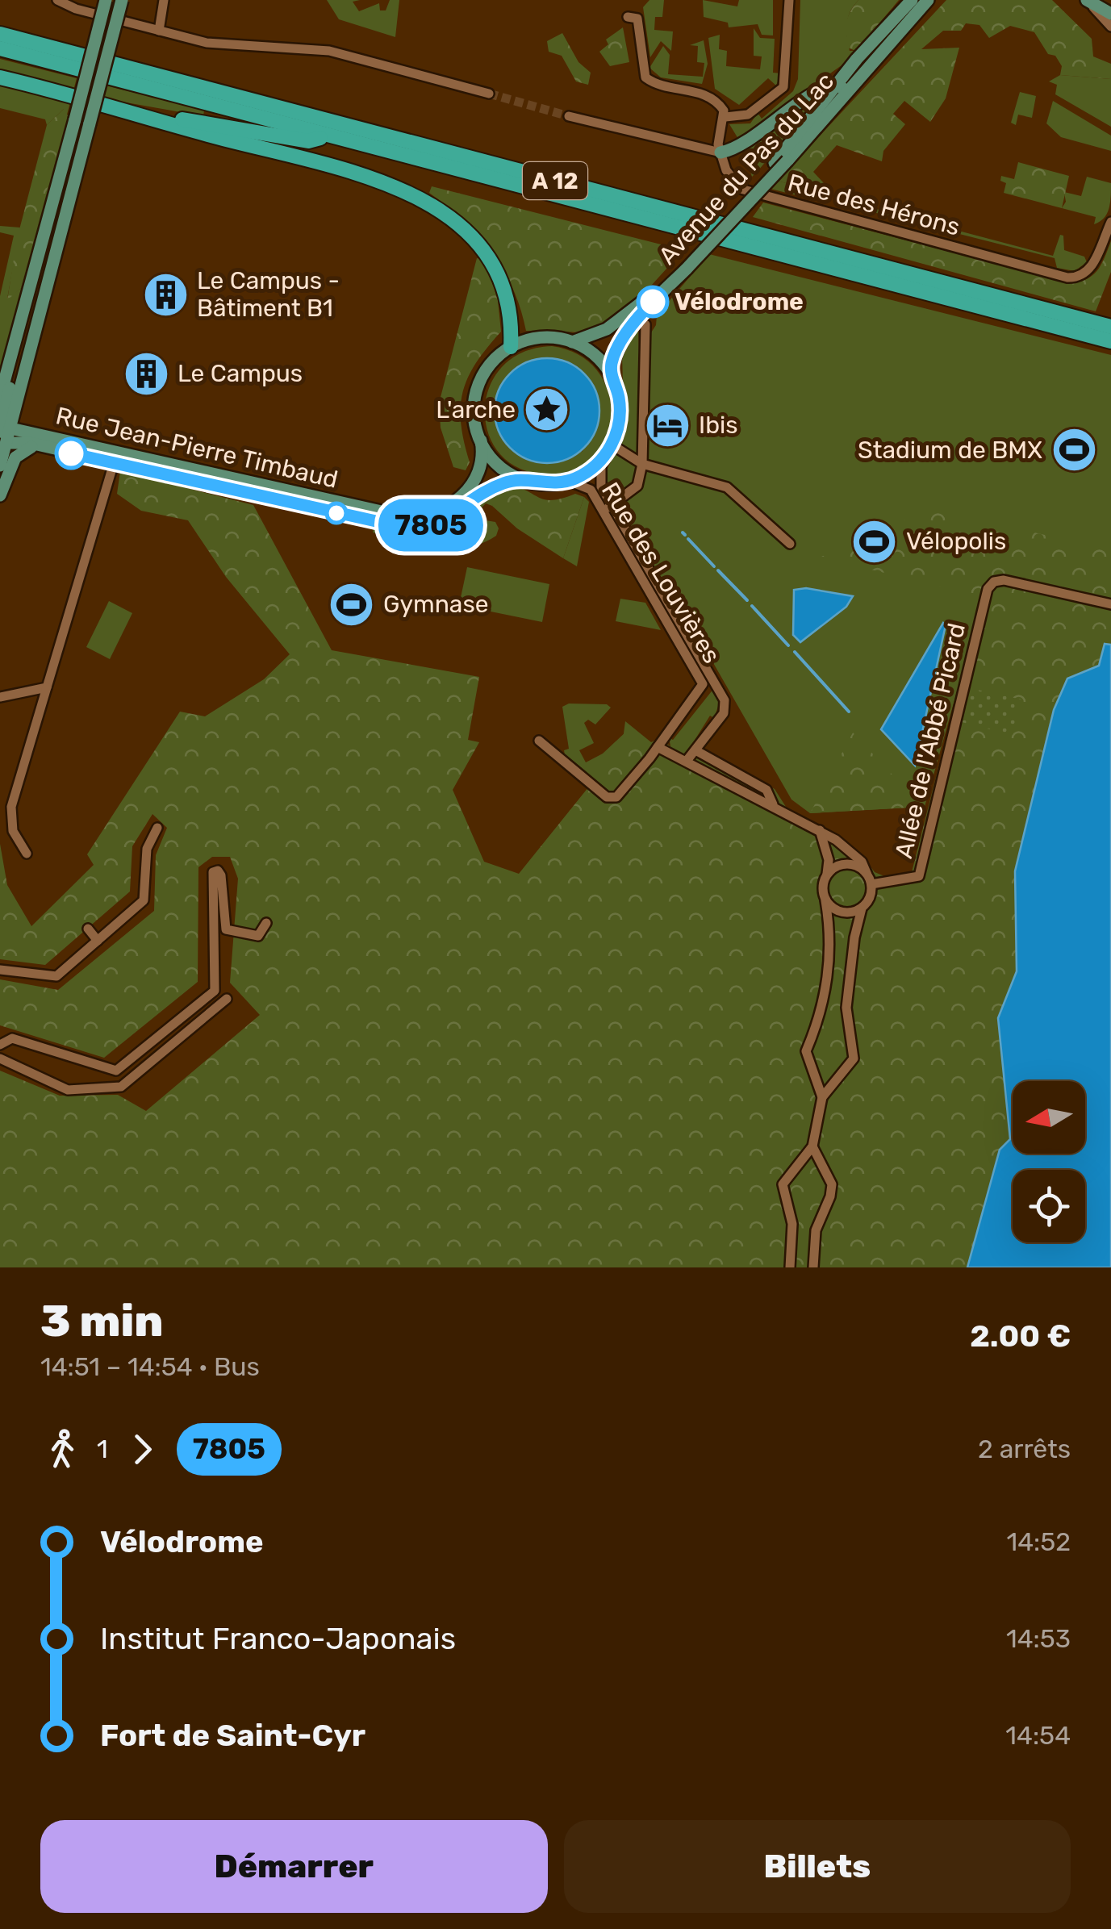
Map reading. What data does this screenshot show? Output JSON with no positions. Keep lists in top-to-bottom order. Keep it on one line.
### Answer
{"streets":{"highway":["A 12"],"main road":["Avenue du Pas du Lac","Rue Jean-Pierre Timbaud"],"street":["Rue des Hérons","Rue des Louvières","Allée de l'Abbé Picard"]},"crossings":[["Avenue du Pas du Lac","Rue Jean-Pierre Timbaud"],["Avenue du Pas du Lac","Rue des Louvières"],["Rue Jean-Pierre Timbaud","Rue des Louvières"]],"places":{"building":["Le Campus - Bâtiment B1","Le Campus"],"other":["Vélodrome"],"place":["L'arche"],"hotel":["Ibis"],"sports":["Stadium de BMX","Vélopolis","Gymnase"]},"lines":["bus line 7805"],"north":"left","page":{"on_map":"7805","heading":["3 min","14:51 – 14:54 · Bus","2.00 €"],"legs":["1","7805","2 arrêts"],"list":[{"name":"Vélodrome","value":"14:52"},{"name":"Institut Franco-Japonais","value":"14:53"},{"name":"Fort de Saint-Cyr","value":"14:54"}],"buttons":["Démarrer","Billets"]}}
